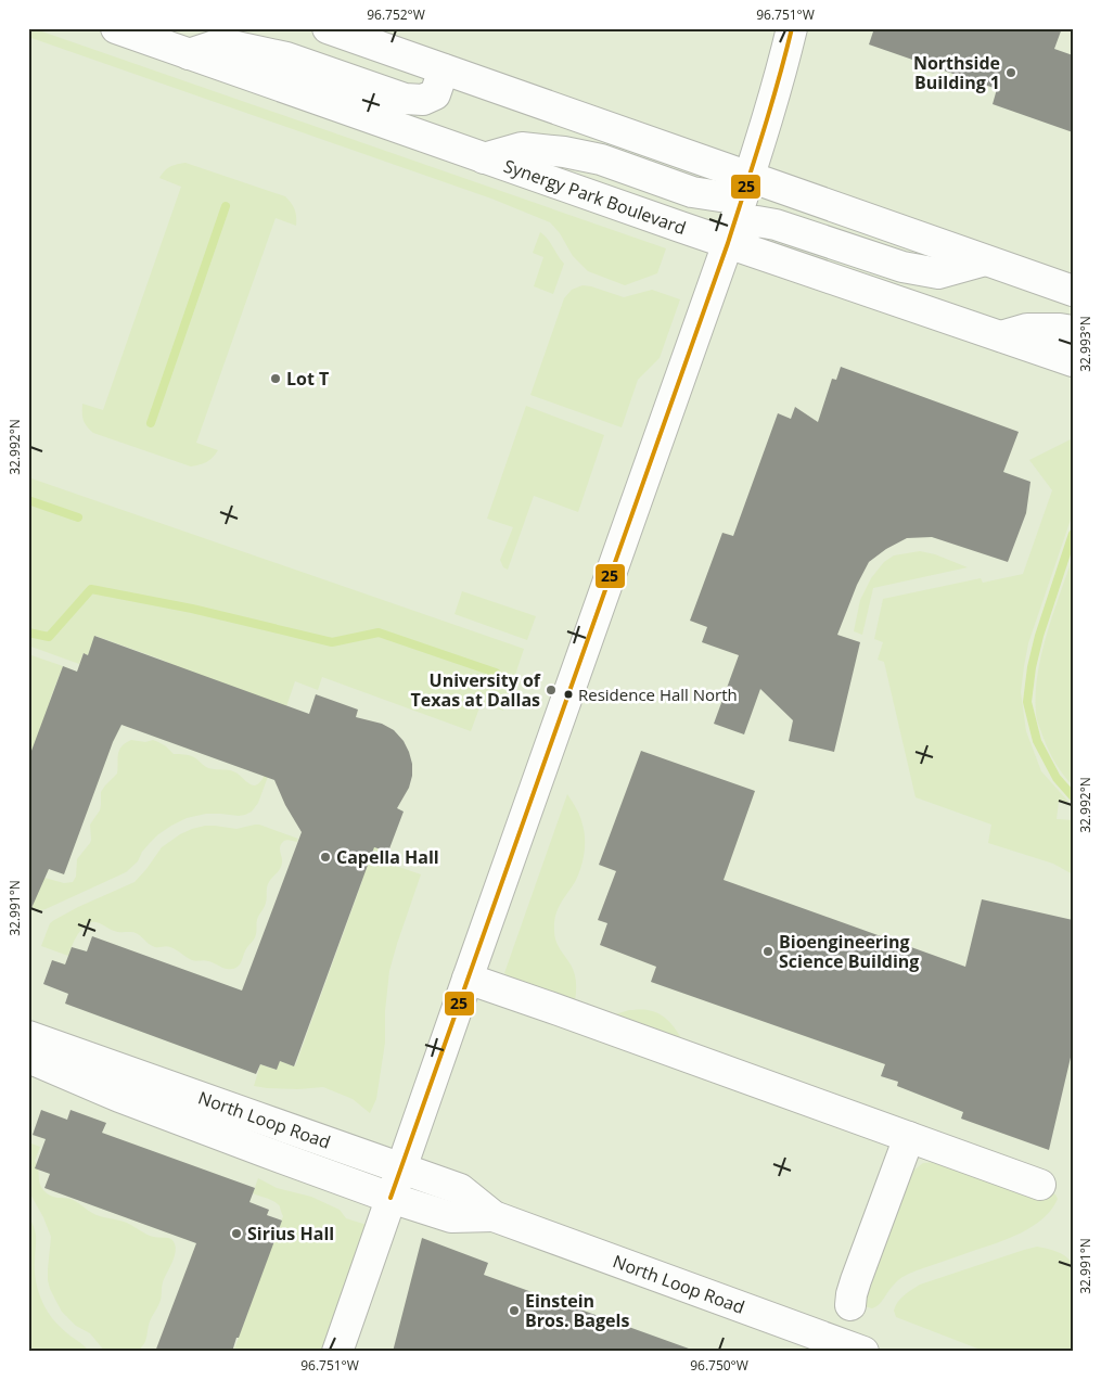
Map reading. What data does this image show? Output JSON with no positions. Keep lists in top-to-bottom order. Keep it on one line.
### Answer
{"streets":{"street":["Synergy Park Boulevard","North Loop Road"]},"places":["Northside Building 1","Lot T","University of Texas at Dallas","Residence Hall North","Capella Hall","Bioengineering Science Building","Sirius Hall","Einstein Bros. Bagels"],"lines":["transit line 25"],"coordinates":["96.752°W","96.751°W","32.993°N","32.992°N","32.991°N","96.750°W"]}
